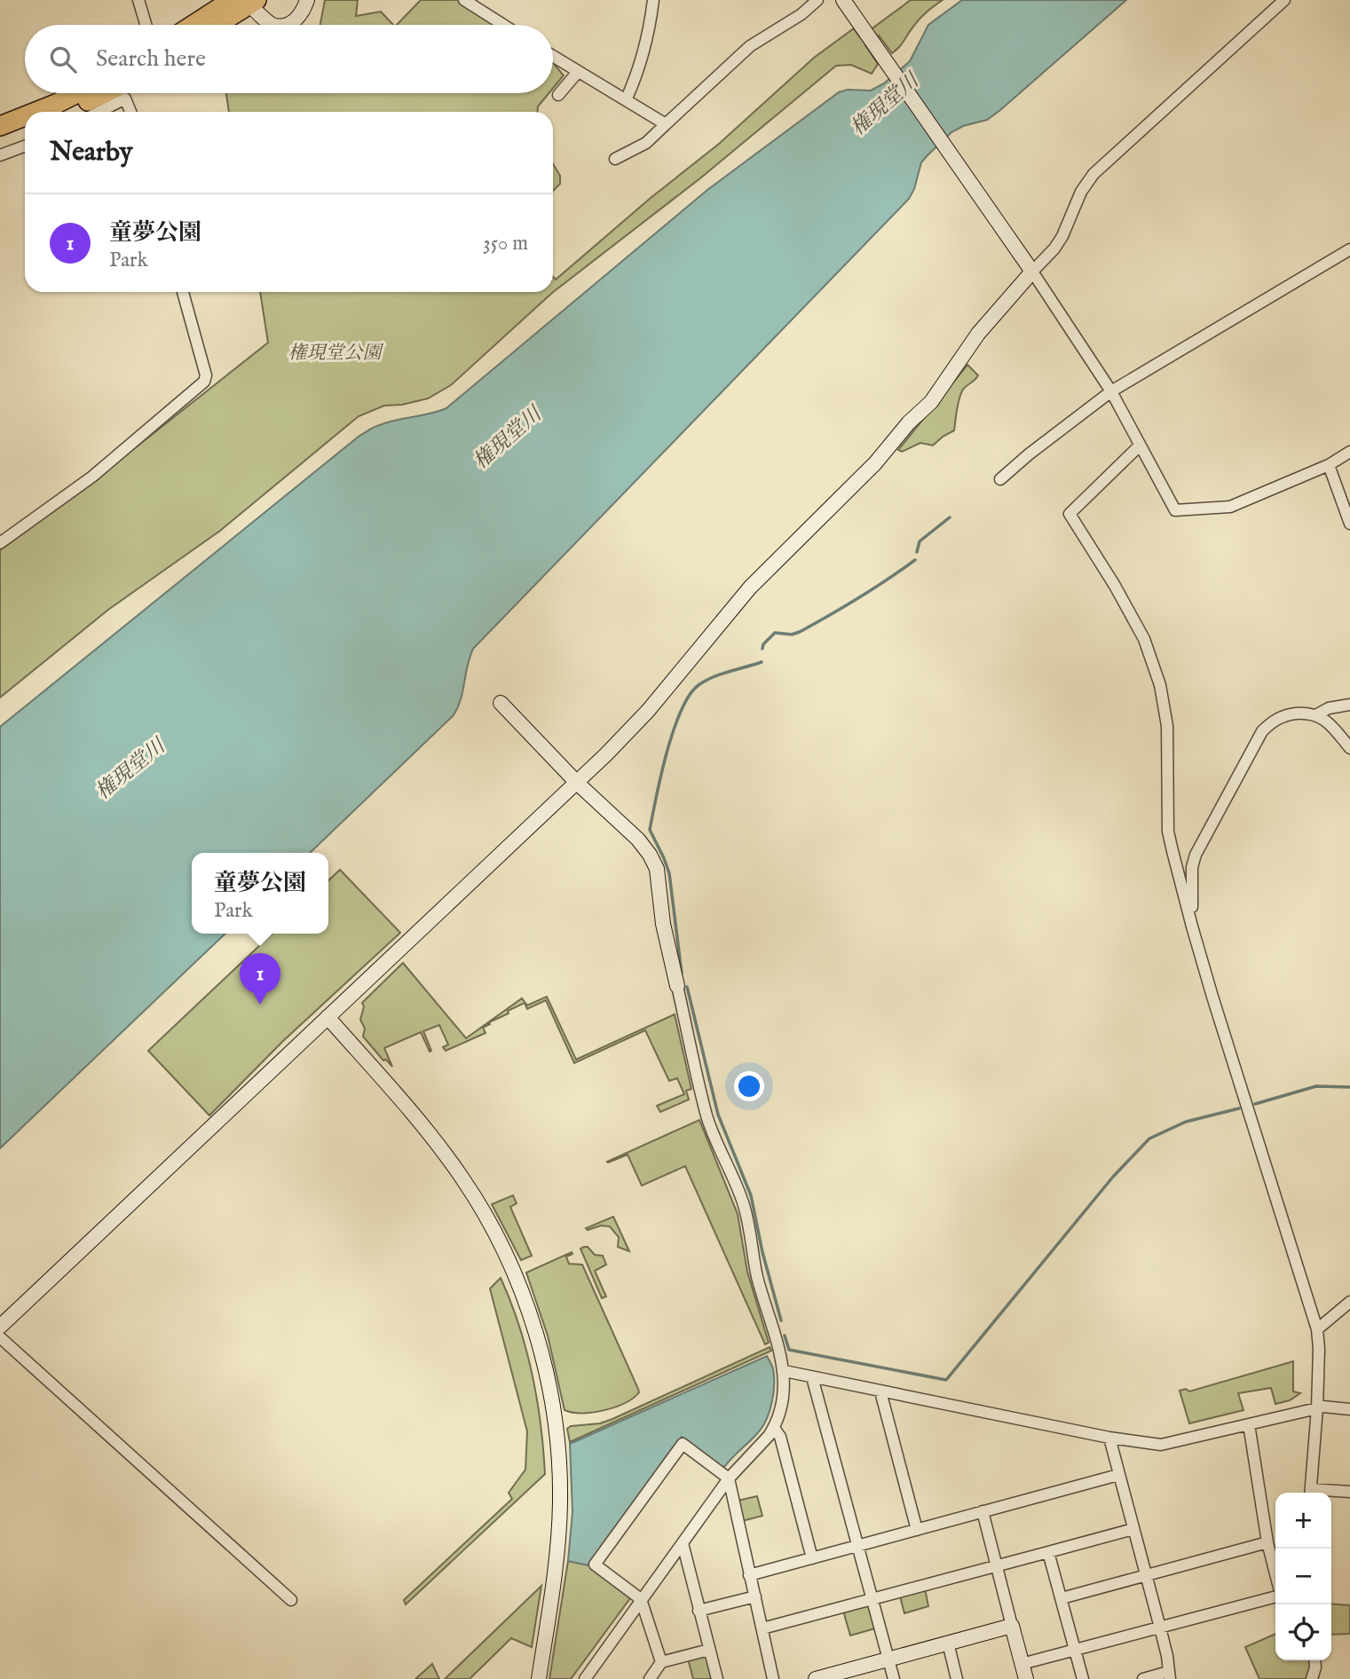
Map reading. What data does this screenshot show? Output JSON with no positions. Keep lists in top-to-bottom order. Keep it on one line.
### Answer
{"water":["権現堂川"],"parks":["権現堂公園"],"page":{"search":"Search here","heading":"Nearby","list":[{"mark":"1","name":"童夢公園","note":"Park","value":"350 m"}],"popup":["童夢公園","Park"],"pins":"1","map_buttons":["+","−"]}}
